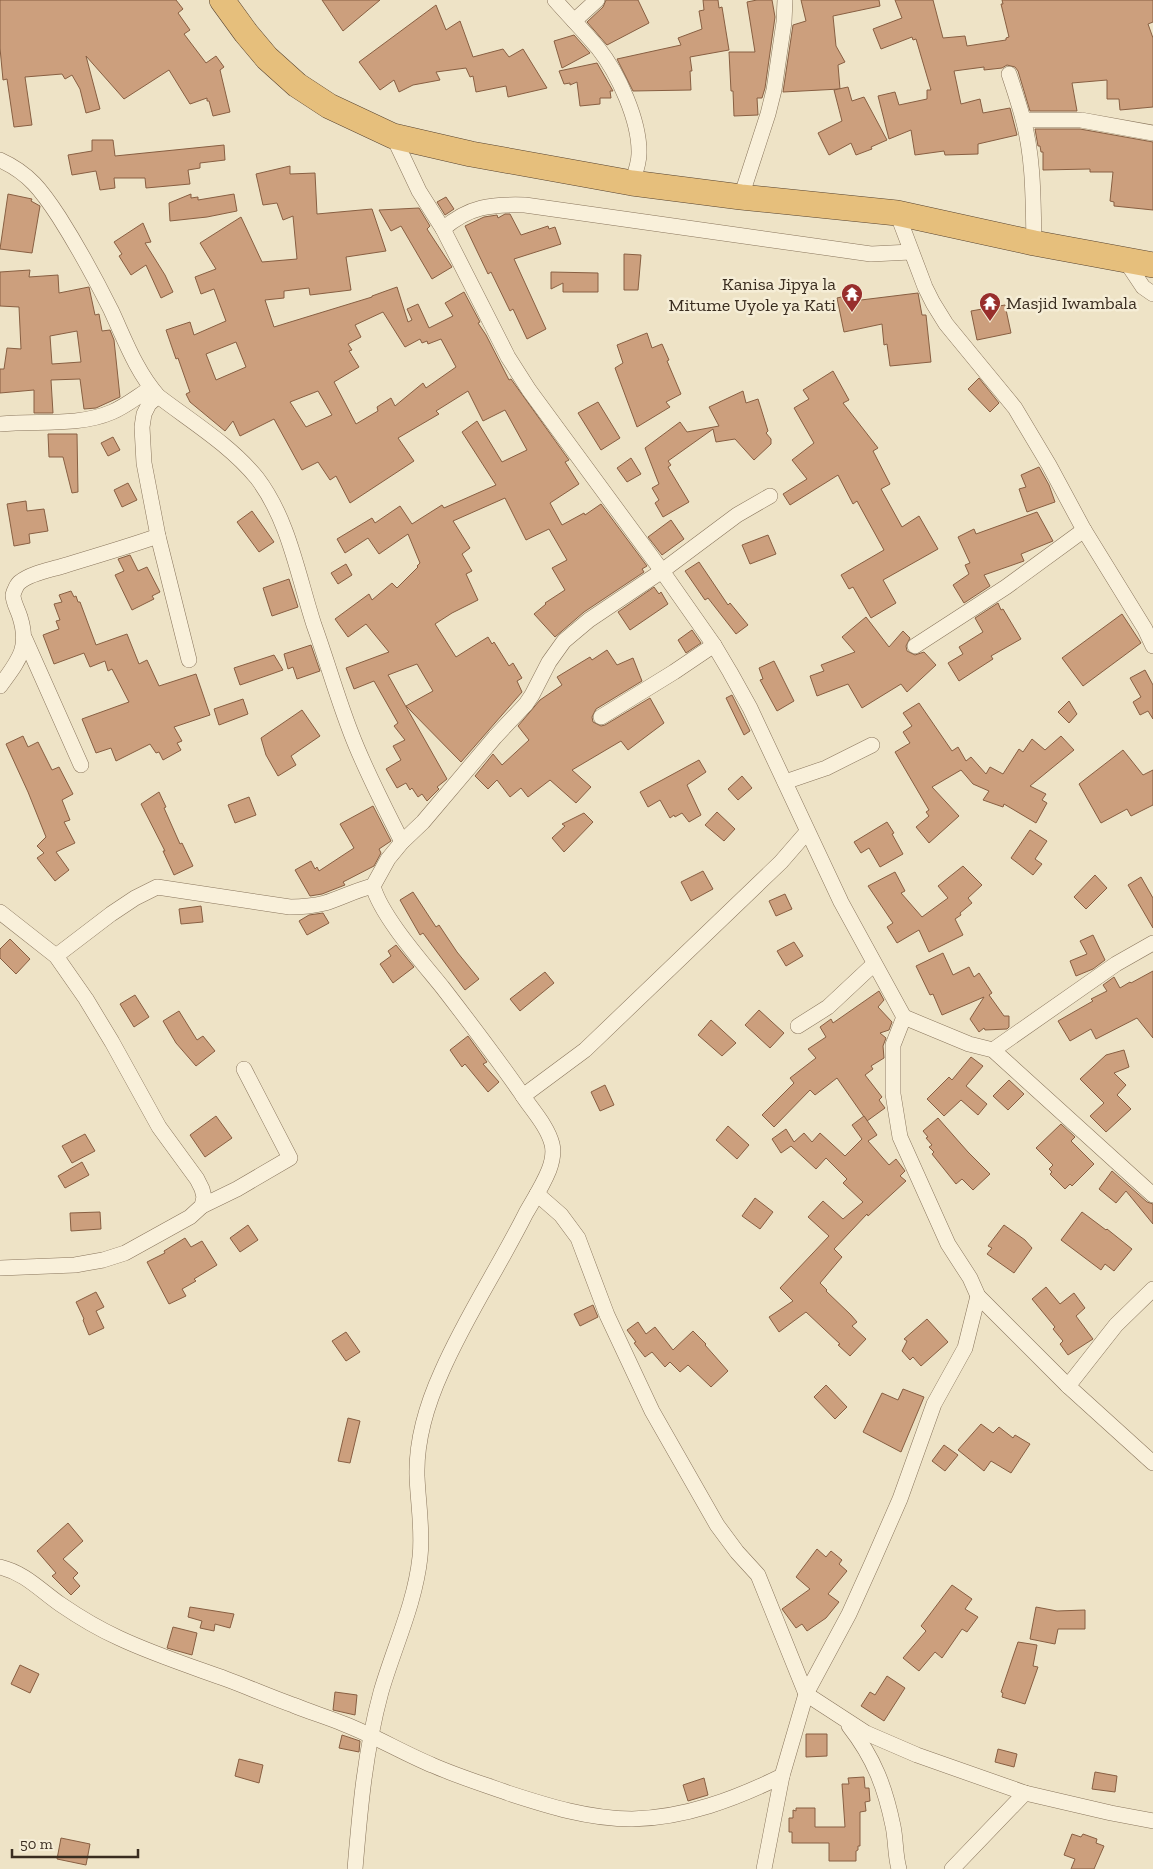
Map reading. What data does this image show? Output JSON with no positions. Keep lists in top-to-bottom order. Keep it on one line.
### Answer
{"places":{"temple":["Kanisa Jipya la Mitume Uyole ya Kati","Masjid Iwambala"]},"scale_bar":"50 m"}
